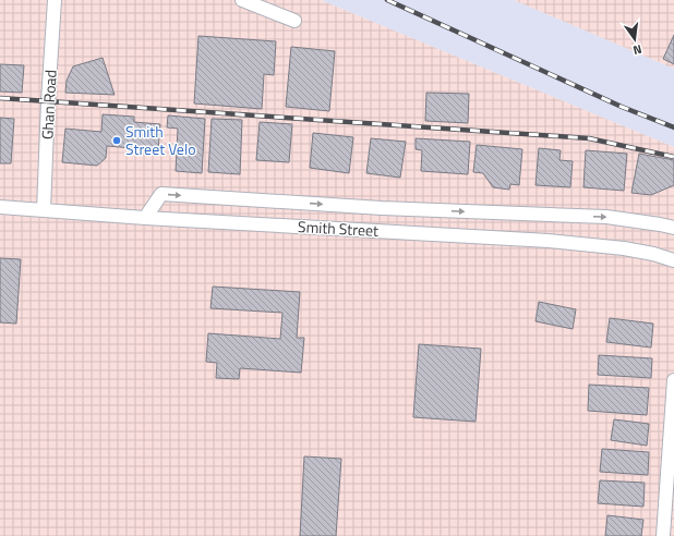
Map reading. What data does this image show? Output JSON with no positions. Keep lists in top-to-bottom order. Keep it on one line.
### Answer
{"streets":{"street":["Ghan Road","Smith Street"]},"crossings":[["Ghan Road","Smith Street"]],"places":["Smith Street Velo"],"north":"bottom"}
